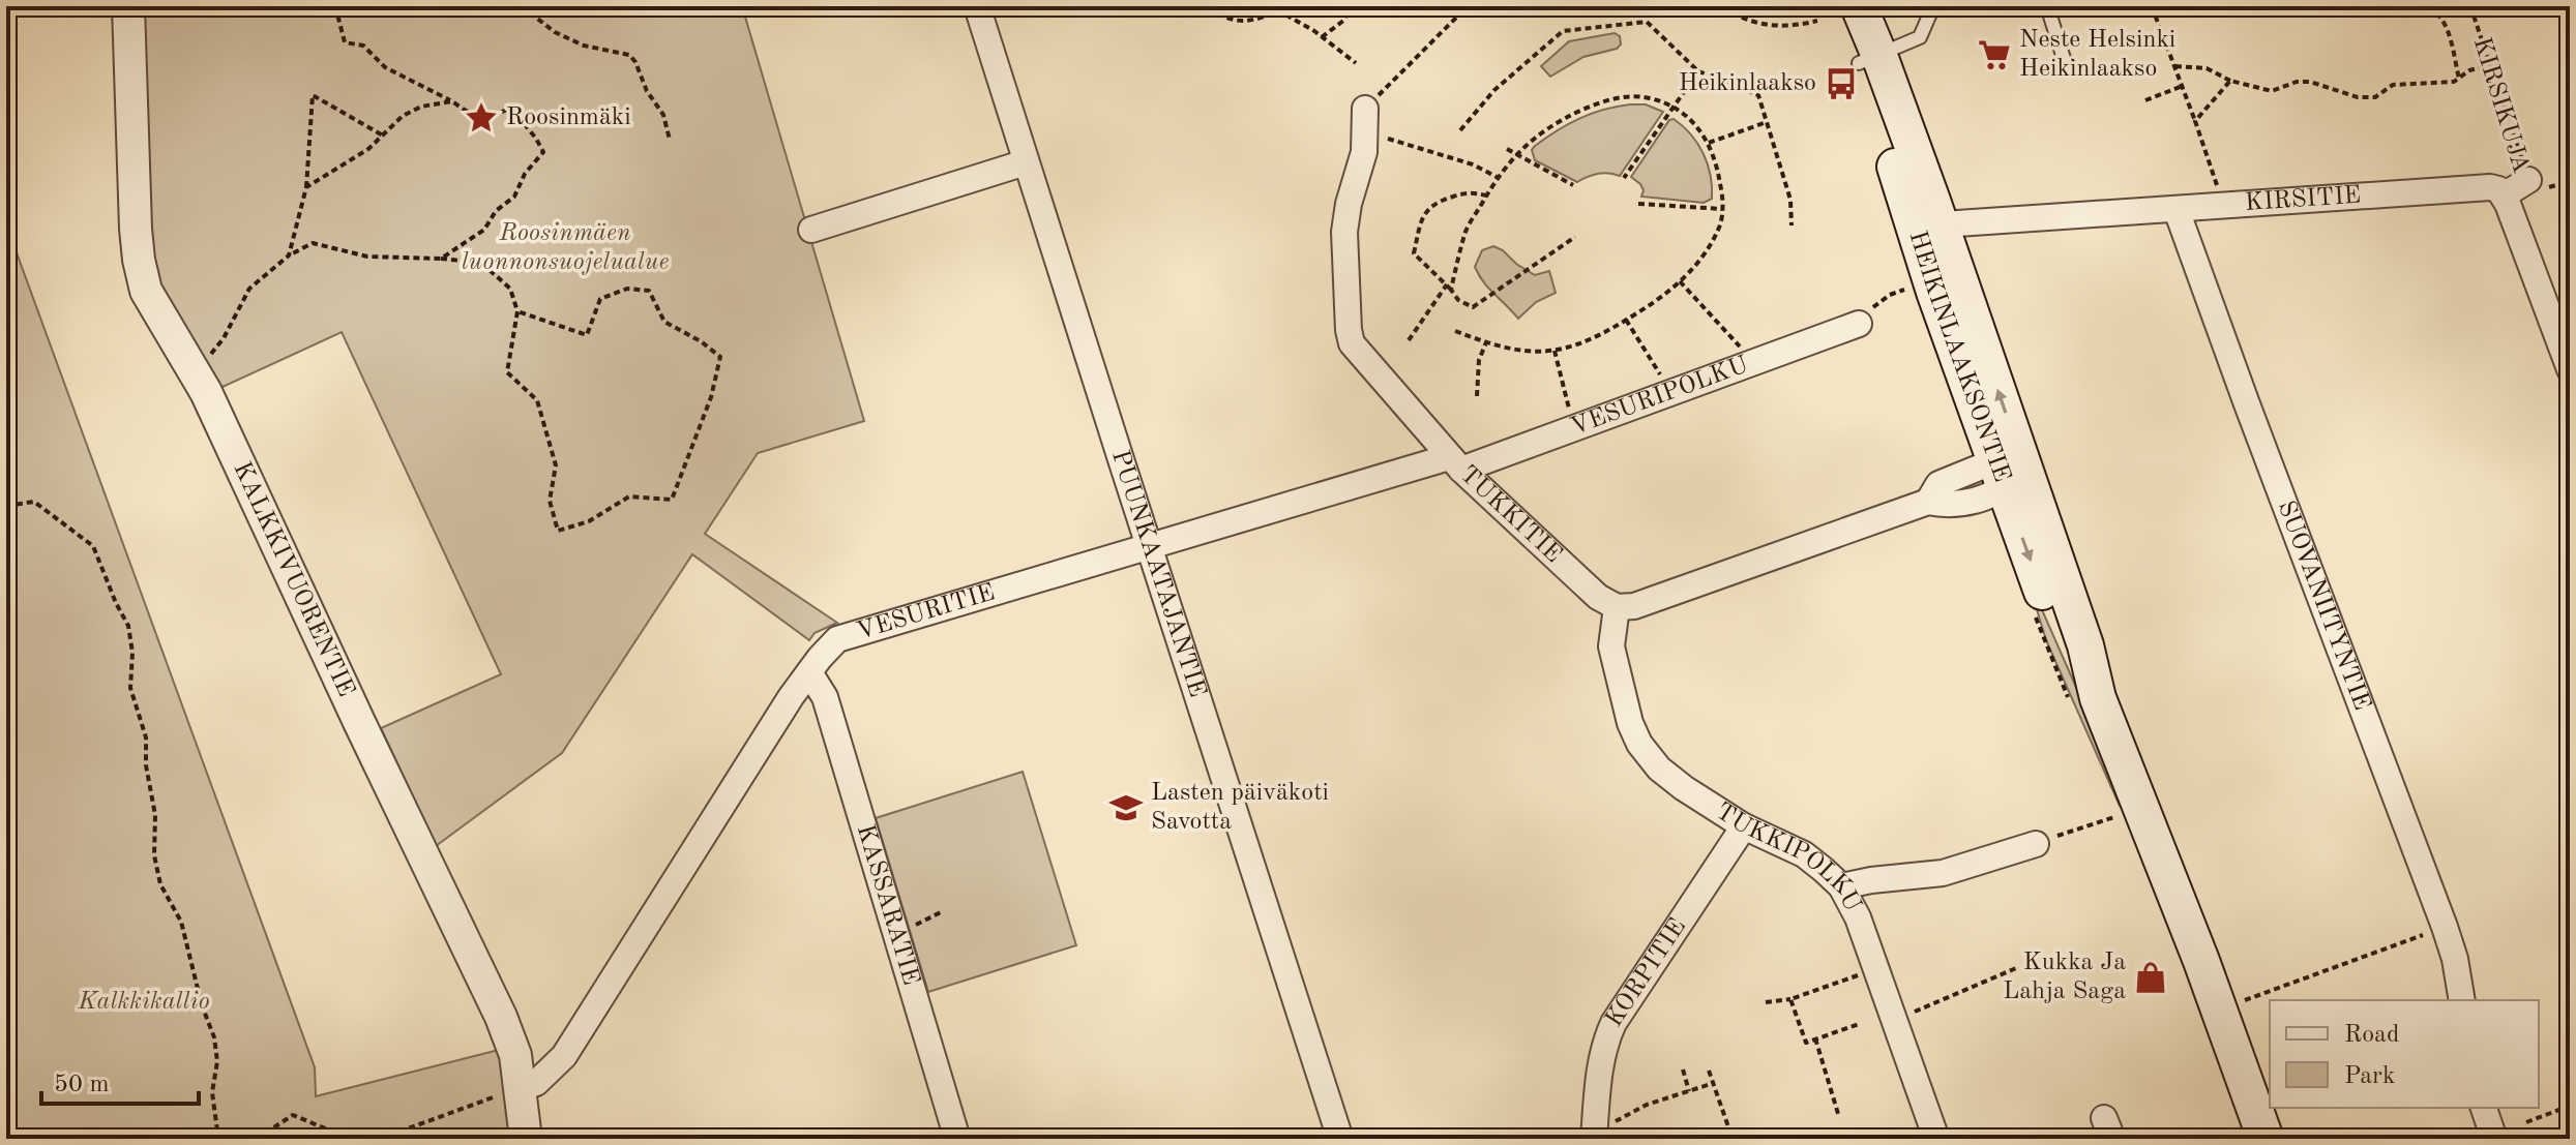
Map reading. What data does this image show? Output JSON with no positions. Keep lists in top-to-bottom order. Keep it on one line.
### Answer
{"streets":{"main road":["HEIKINLAAKSONTIE"],"street":["KIRSIKUJA","KIRSITIE","VESURIPOLKU","TUKKITIE","PUUNKAATAJANTIE","KALKKIVUORENTIE","SUOVANIITYNTIE","VESURITIE","TUKKIPOLKU","KASSARATIE","KORPITIE"]},"crossings":[["KIRSIKUJA","KIRSITIE"],["KIRSITIE","HEIKINLAAKSONTIE"],["KIRSITIE","SUOVANIITYNTIE"],["VESURIPOLKU","TUKKITIE"],["VESURIPOLKU","VESURITIE"],["TUKKITIE","VESURITIE"],["TUKKITIE","TUKKIPOLKU"],["PUUNKAATAJANTIE","VESURITIE"],["KALKKIVUORENTIE","VESURITIE"],["VESURITIE","KASSARATIE"],["TUKKIPOLKU","KORPITIE"]],"parks":["Roosinmäen luonnonsuojelualue","Kalkkikallio"],"places":{"supermarket":["Neste Helsinki Heikinlaakso"],"bus stop":["Heikinlaakso"],"place":["Roosinmäki"],"school or university":["Lasten päiväkoti Savotta"],"shop":["Kukka Ja Lahja Saga"]},"legend":["Road","Park"],"scale_bar":"50 m"}
